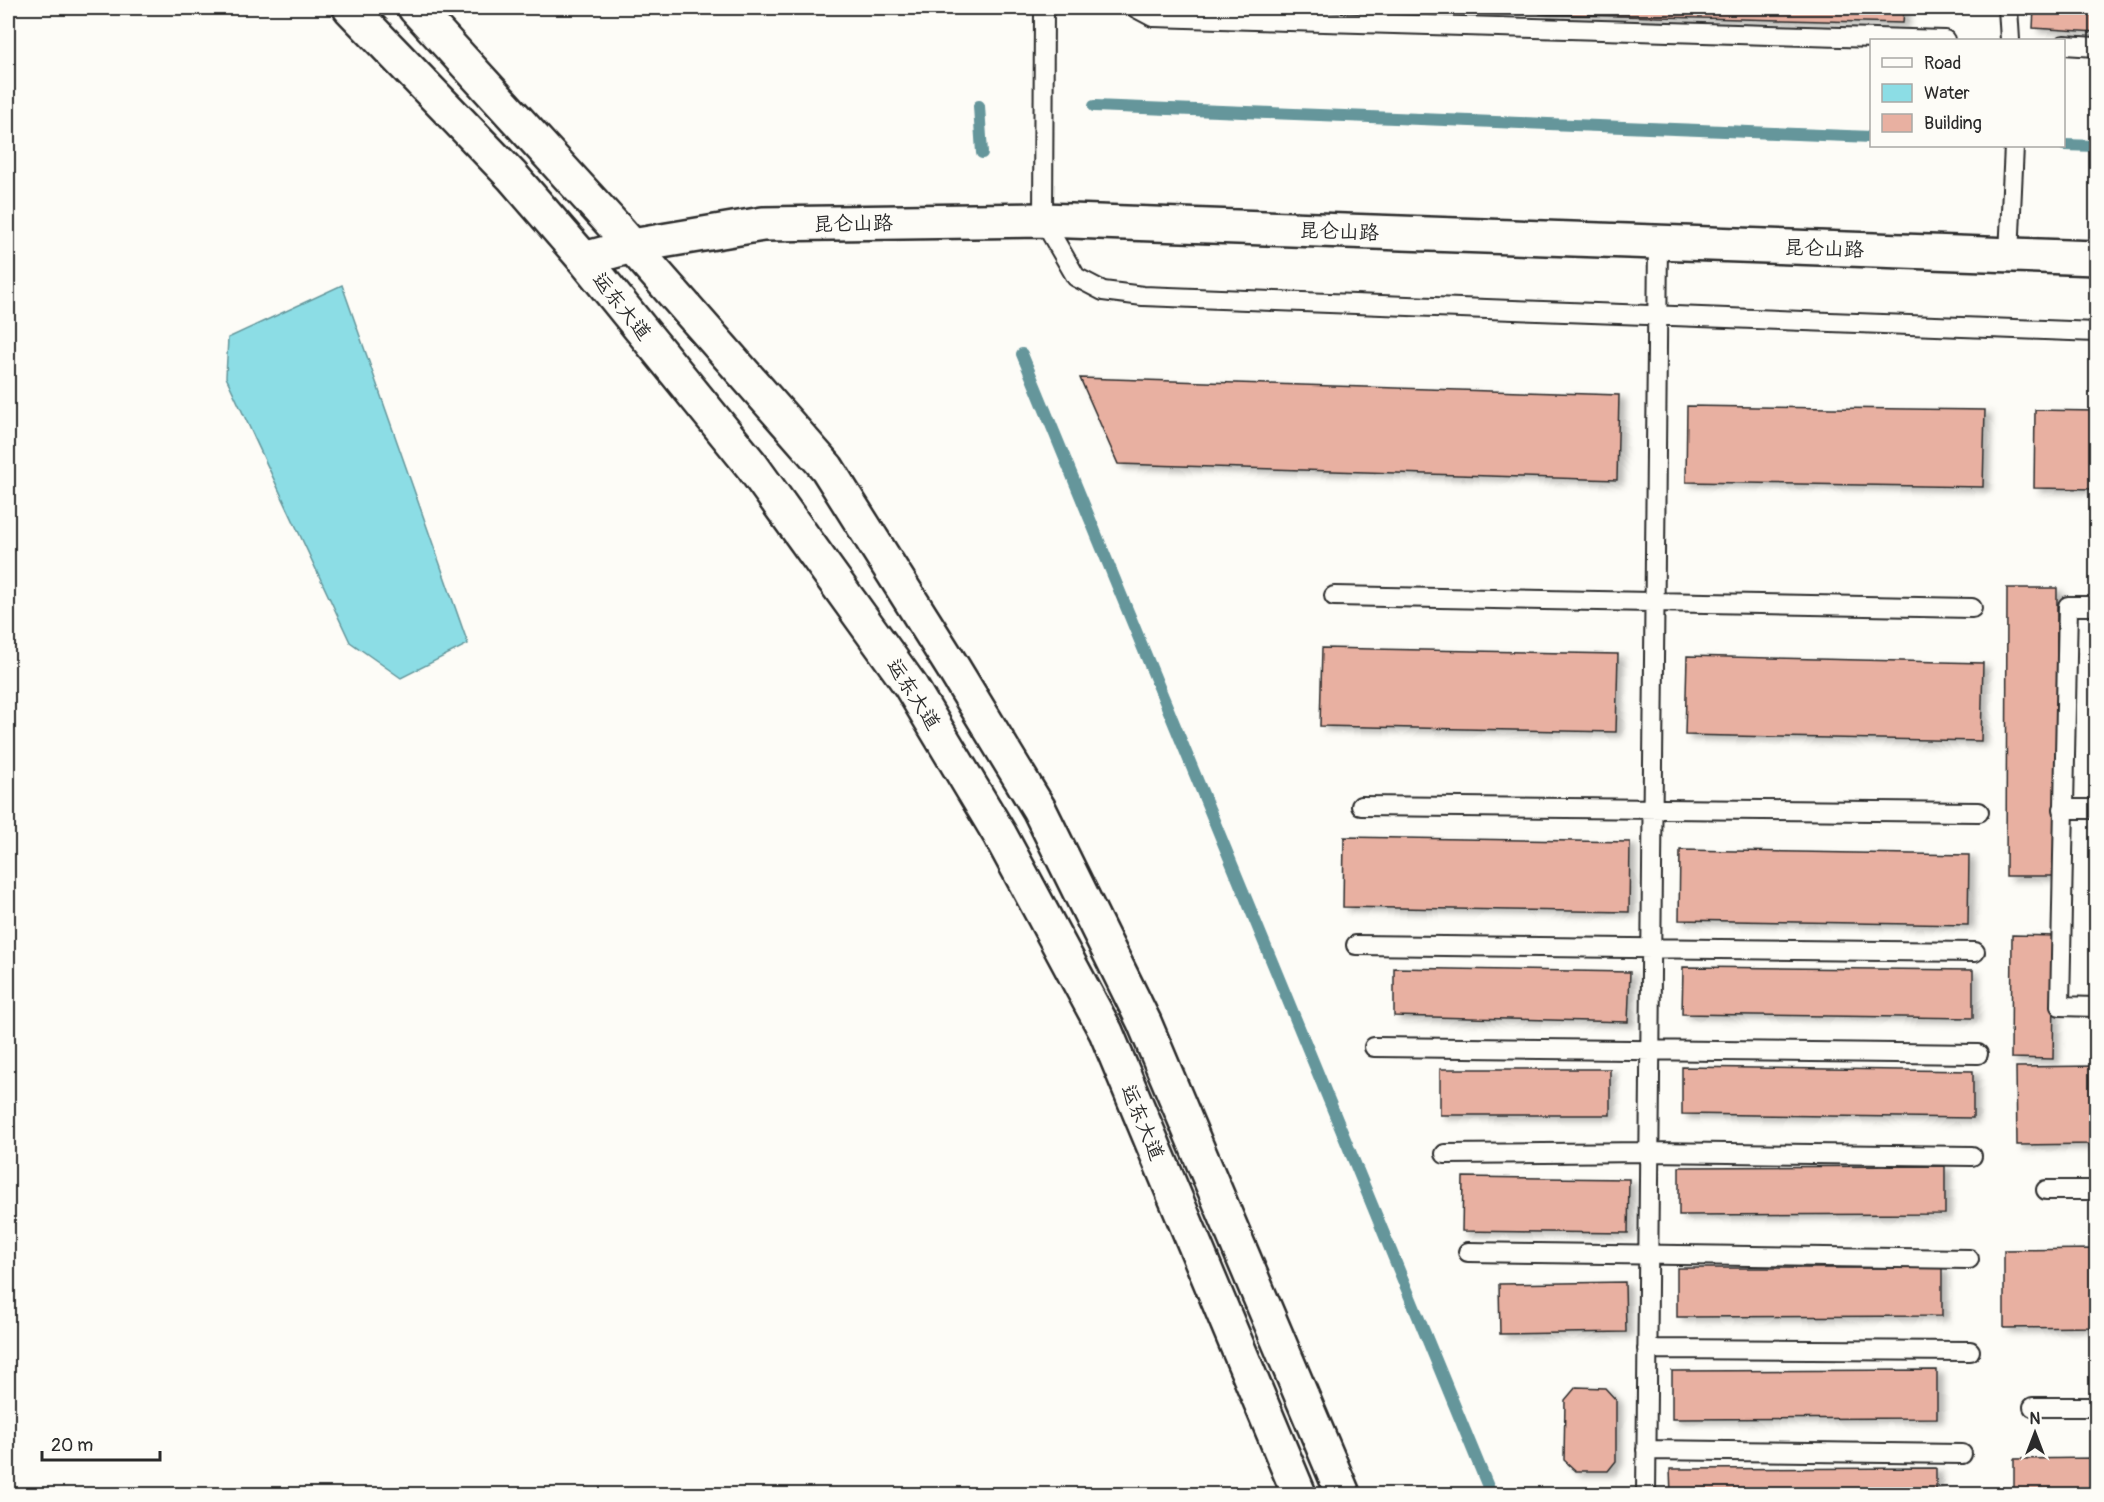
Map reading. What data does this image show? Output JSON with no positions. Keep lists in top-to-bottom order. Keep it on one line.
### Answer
{"streets":{"main road":["昆仑山路","运东大道"]},"crossings":[["昆仑山路","运东大道"]],"legend":["Road","Water","Building"],"scale_bar":"20 m","north":"top"}
